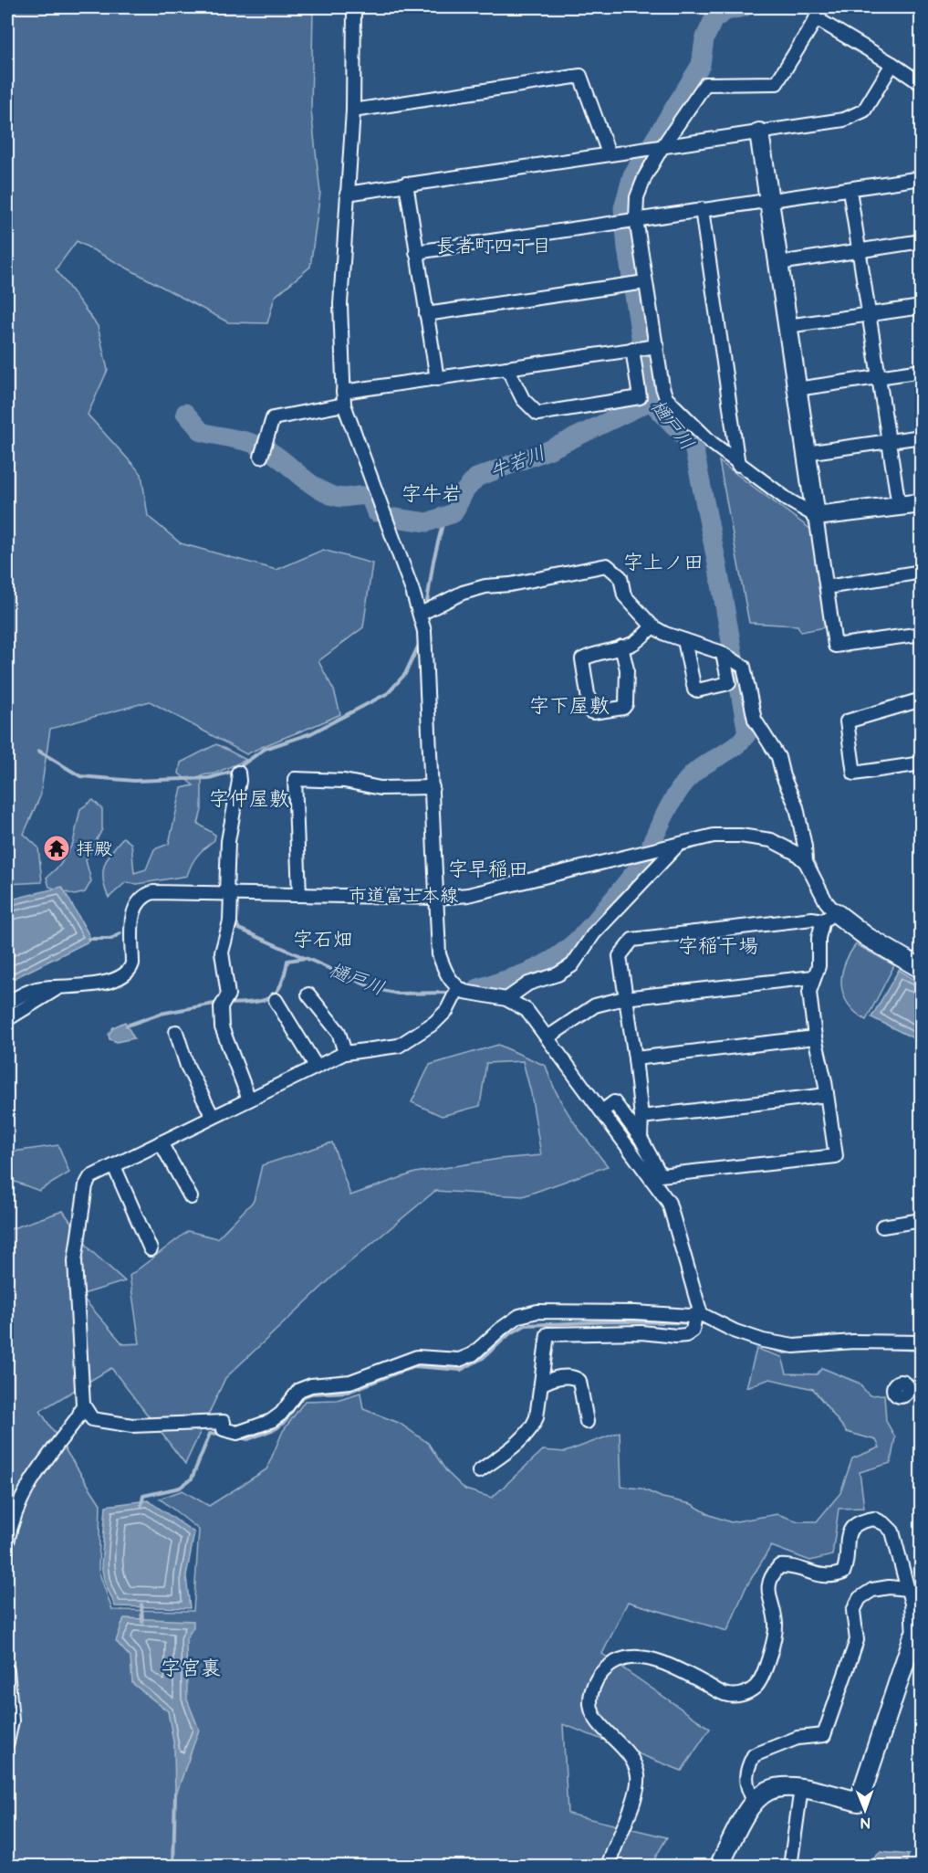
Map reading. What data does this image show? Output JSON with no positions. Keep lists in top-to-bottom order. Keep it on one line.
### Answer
{"streets":{"street":["市道富士本線"]},"districts":["長者町四丁目","字牛岩","字上ノ田","字下屋敷","字仲屋敷","字早稲田","字石畑","字稲干場","字宮裏"],"water":["樋戸川","牛若川"],"places":{"temple":["拝殿"]},"north":"bottom"}
